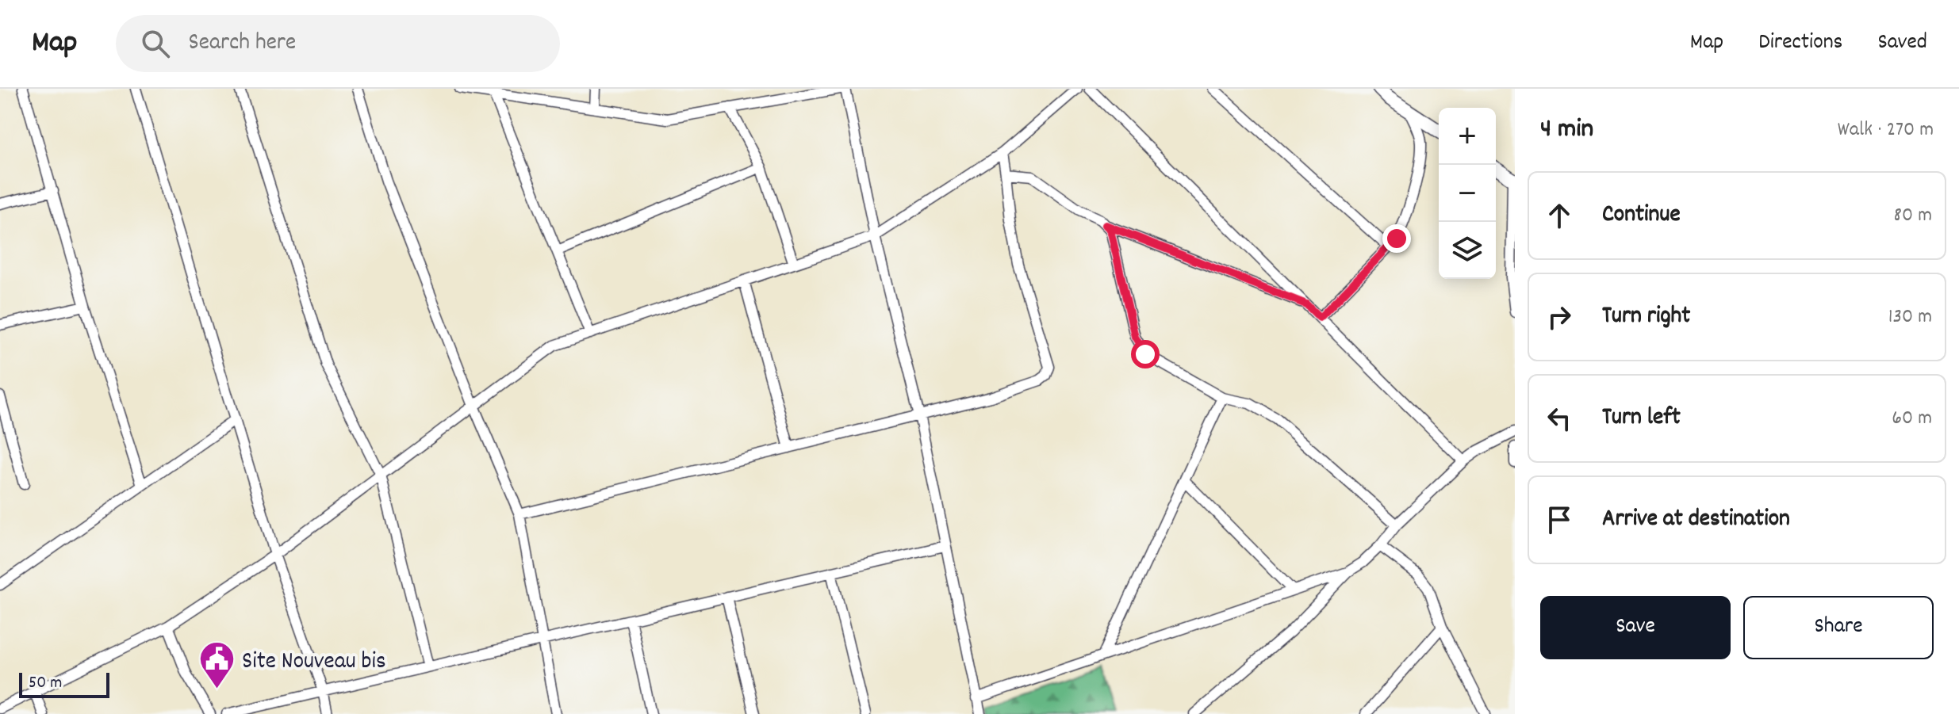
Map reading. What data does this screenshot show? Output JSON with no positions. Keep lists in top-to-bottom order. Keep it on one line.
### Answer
{"places":{"public building":["Site Nouveau bis"]},"scale_bar":"50 m","page":{"header":"Map","search":"Search here","nav":["Map","Directions","Saved"],"heading":["4 min","Walk · 270 m"],"map_buttons":["+","−"],"list":[["Continue","80 m"],["Turn right","130 m"],["Turn left","60 m"],"Arrive at destination"],"buttons":["Save","Share"],"scale":"50 m"}}
